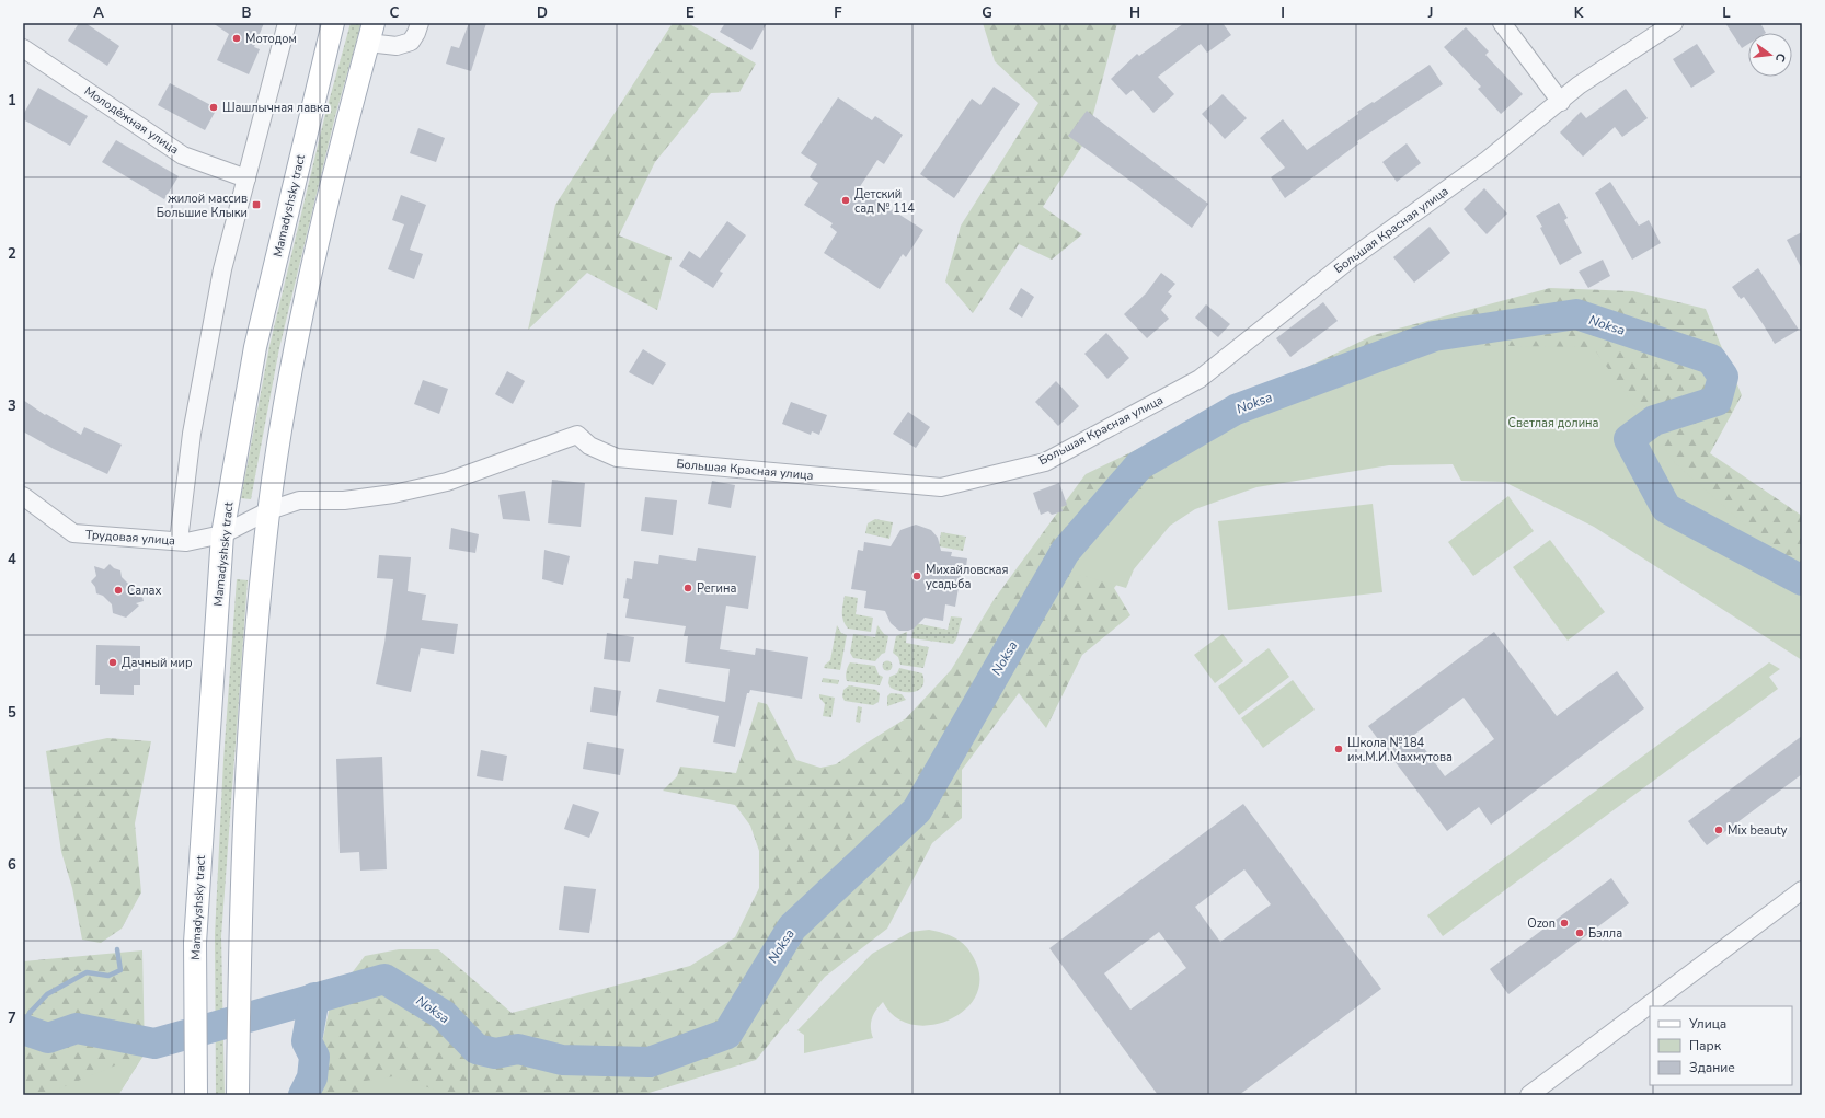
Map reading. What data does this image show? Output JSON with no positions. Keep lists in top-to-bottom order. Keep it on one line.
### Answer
{"streets":{"main road":["Mamadyshsky tract"],"street":["Молодёжная улица","Большая Красная улица","Трудовая улица"]},"crossings":[["Mamadyshsky tract","Большая Красная улица"],["Mamadyshsky tract","Трудовая улица"],["Большая Красная улица","Трудовая улица"]],"water":["Noksa"],"parks":["Светлая долина"],"places":{"other":["Мотодом","Шашлычная лавка","Детский сад № 114","Михайловская усадьба","Регина","Салах","Дачный мир","Школа №184 им.М.И.Махмутова","Mix beauty","Ozon","Бэлла"],"transit":["жилой массив Большие Клыки"]},"legend":["Улица","Парк","Здание"],"north":"right","grid":{"columns":["A","B","C","D","E","F","G","H","I","J","K","L"],"rows":["1","2","3","4","5","6","7"]}}
